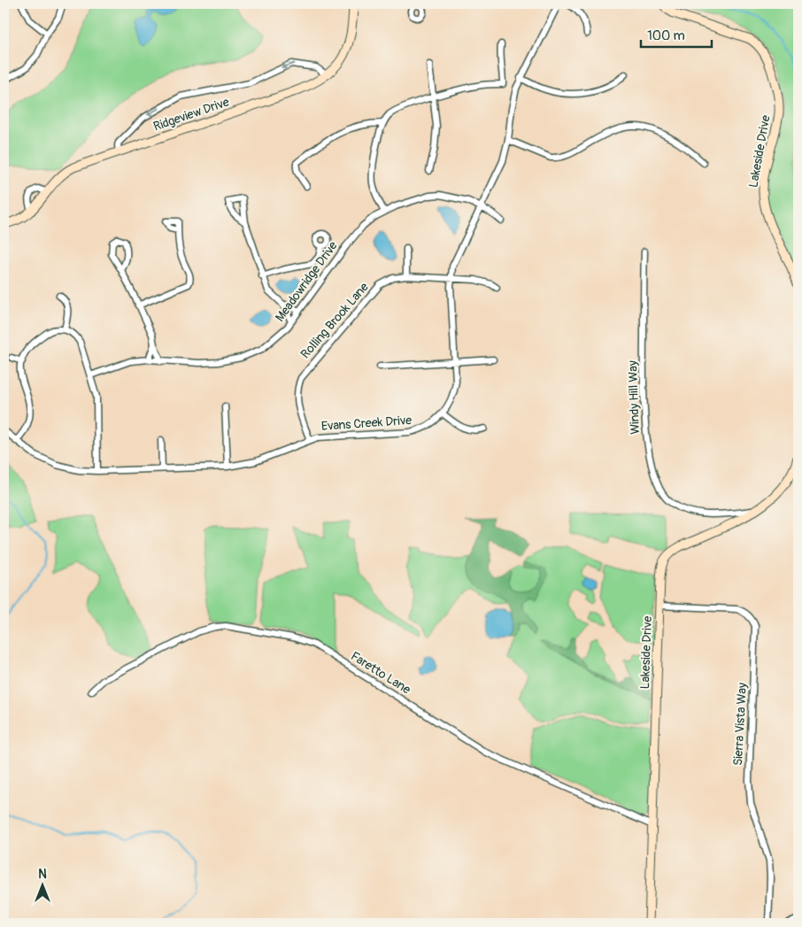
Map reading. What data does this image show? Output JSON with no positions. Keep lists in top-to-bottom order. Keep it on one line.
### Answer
{"streets":{"street":["Ridgeview Drive","Lakeside Drive","Meadowridge Drive","Rolling Brook Lane","Windy Hill Way","Evans Creek Drive","Faretto Lane","Sierra Vista Way"]},"crossings":[["Lakeside Drive","Windy Hill Way"],["Lakeside Drive","Faretto Lane"],["Lakeside Drive","Sierra Vista Way"],["Meadowridge Drive","Evans Creek Drive"],["Rolling Brook Lane","Evans Creek Drive"]],"scale_bar":"100 m","north":"top"}
